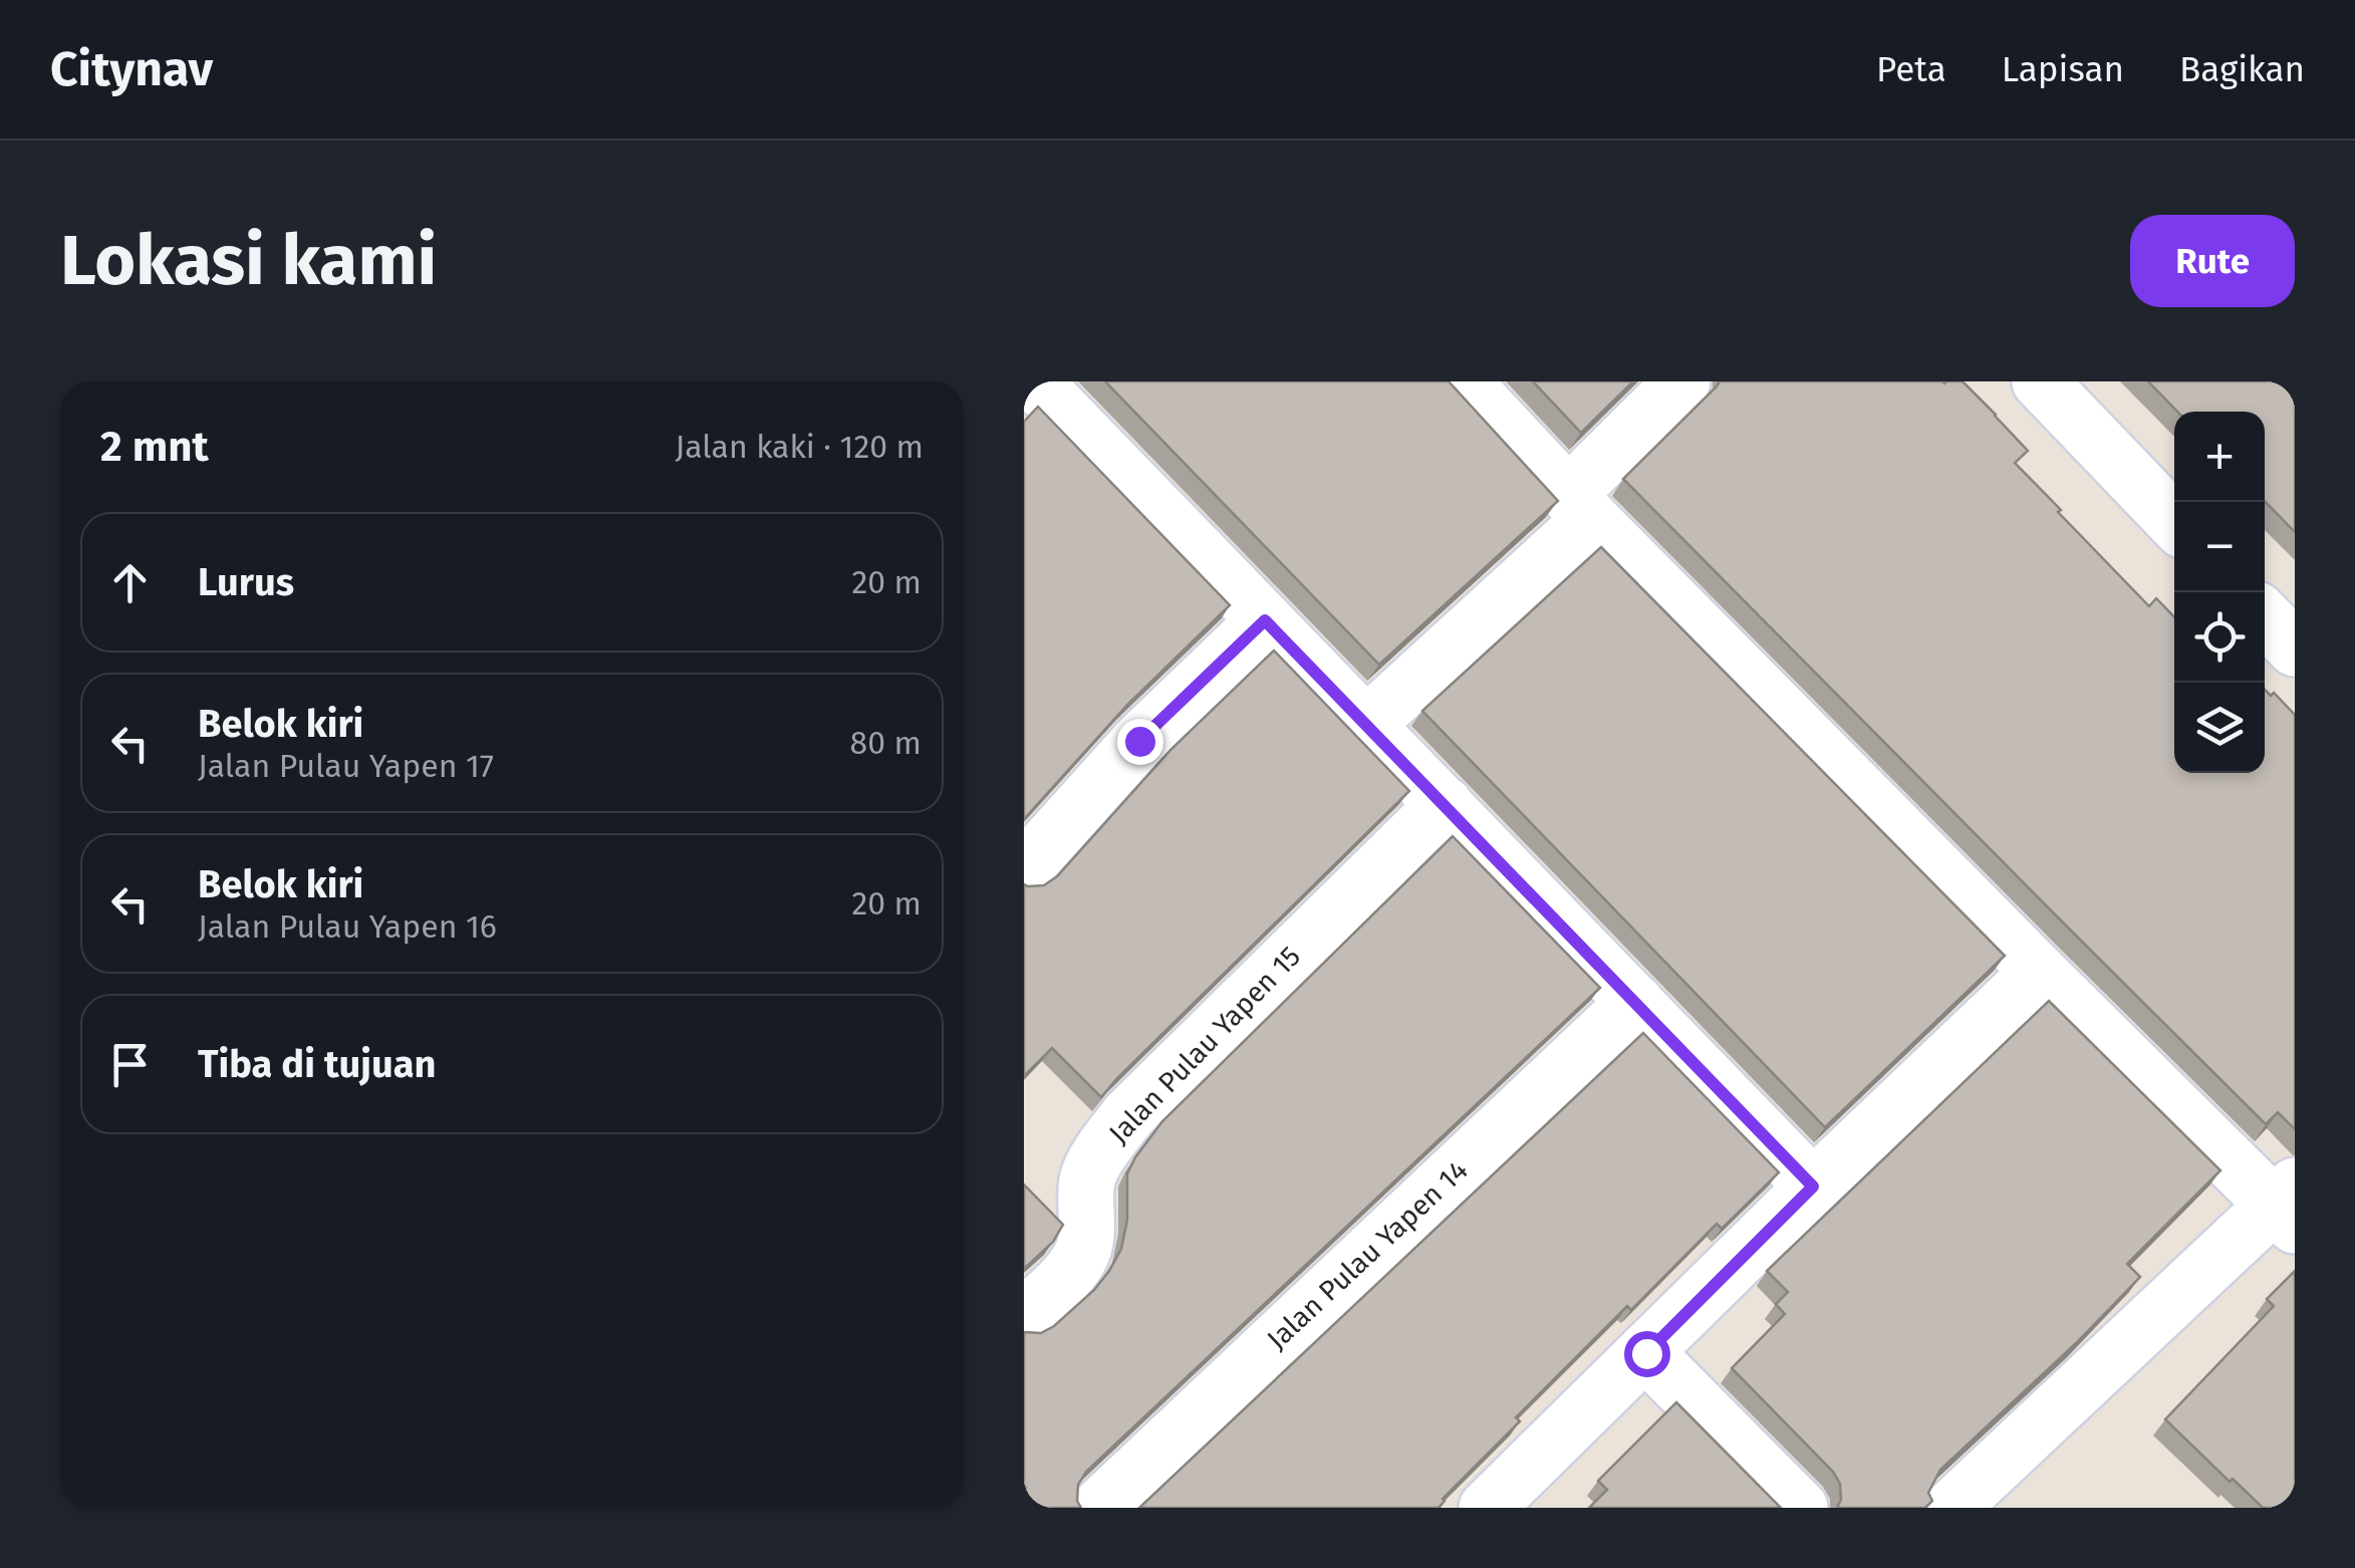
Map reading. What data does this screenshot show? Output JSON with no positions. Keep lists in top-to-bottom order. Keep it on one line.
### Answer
{"streets":{"street":["Jalan Pulau Yapen 15","Jalan Pulau Yapen 14"]},"page":{"header":"Citynav","nav":["Peta","Lapisan","Bagikan"],"buttons":"Rute","title":"Lokasi kami","heading":["2 mnt","Jalan kaki · 120 m"],"map_buttons":["+","−"],"list":[["Lurus","20 m"],["Belok kiri","Jalan Pulau Yapen 17","80 m"],["Belok kiri","Jalan Pulau Yapen 16","20 m"],"Tiba di tujuan"]}}
